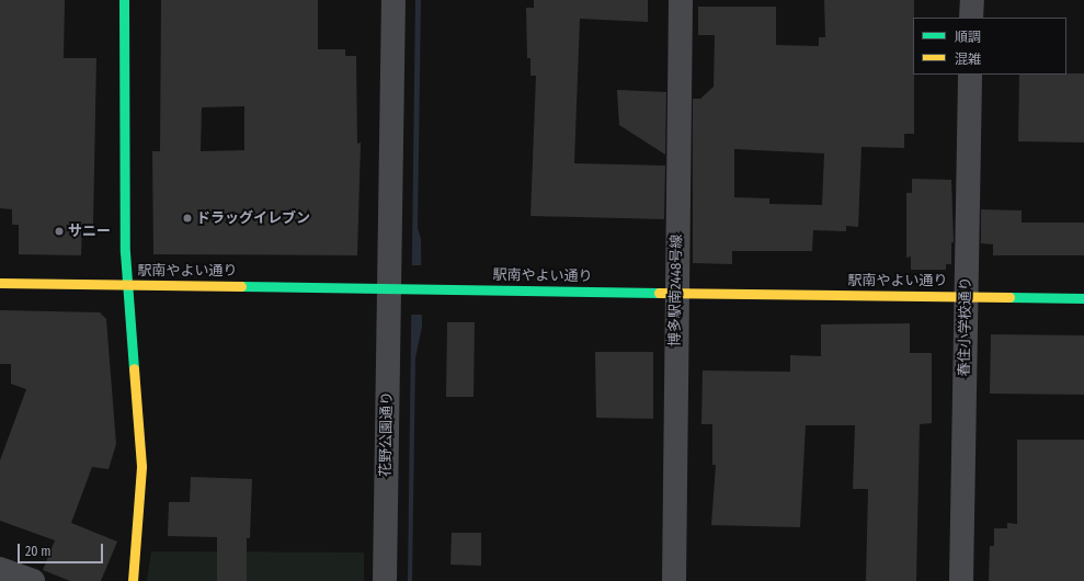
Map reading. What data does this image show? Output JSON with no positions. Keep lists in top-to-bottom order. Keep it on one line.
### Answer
{"streets":{"street":["駅南やよい通り","博多駅南2448号線","春住小学校通り","花野公園通り"]},"crossings":[["駅南やよい通り","博多駅南2448号線"],["駅南やよい通り","春住小学校通り"],["駅南やよい通り","花野公園通り"]],"places":["ドラッグイレブン","サニー"],"legend":["順調","混雑"],"scale_bar":"20 m"}
